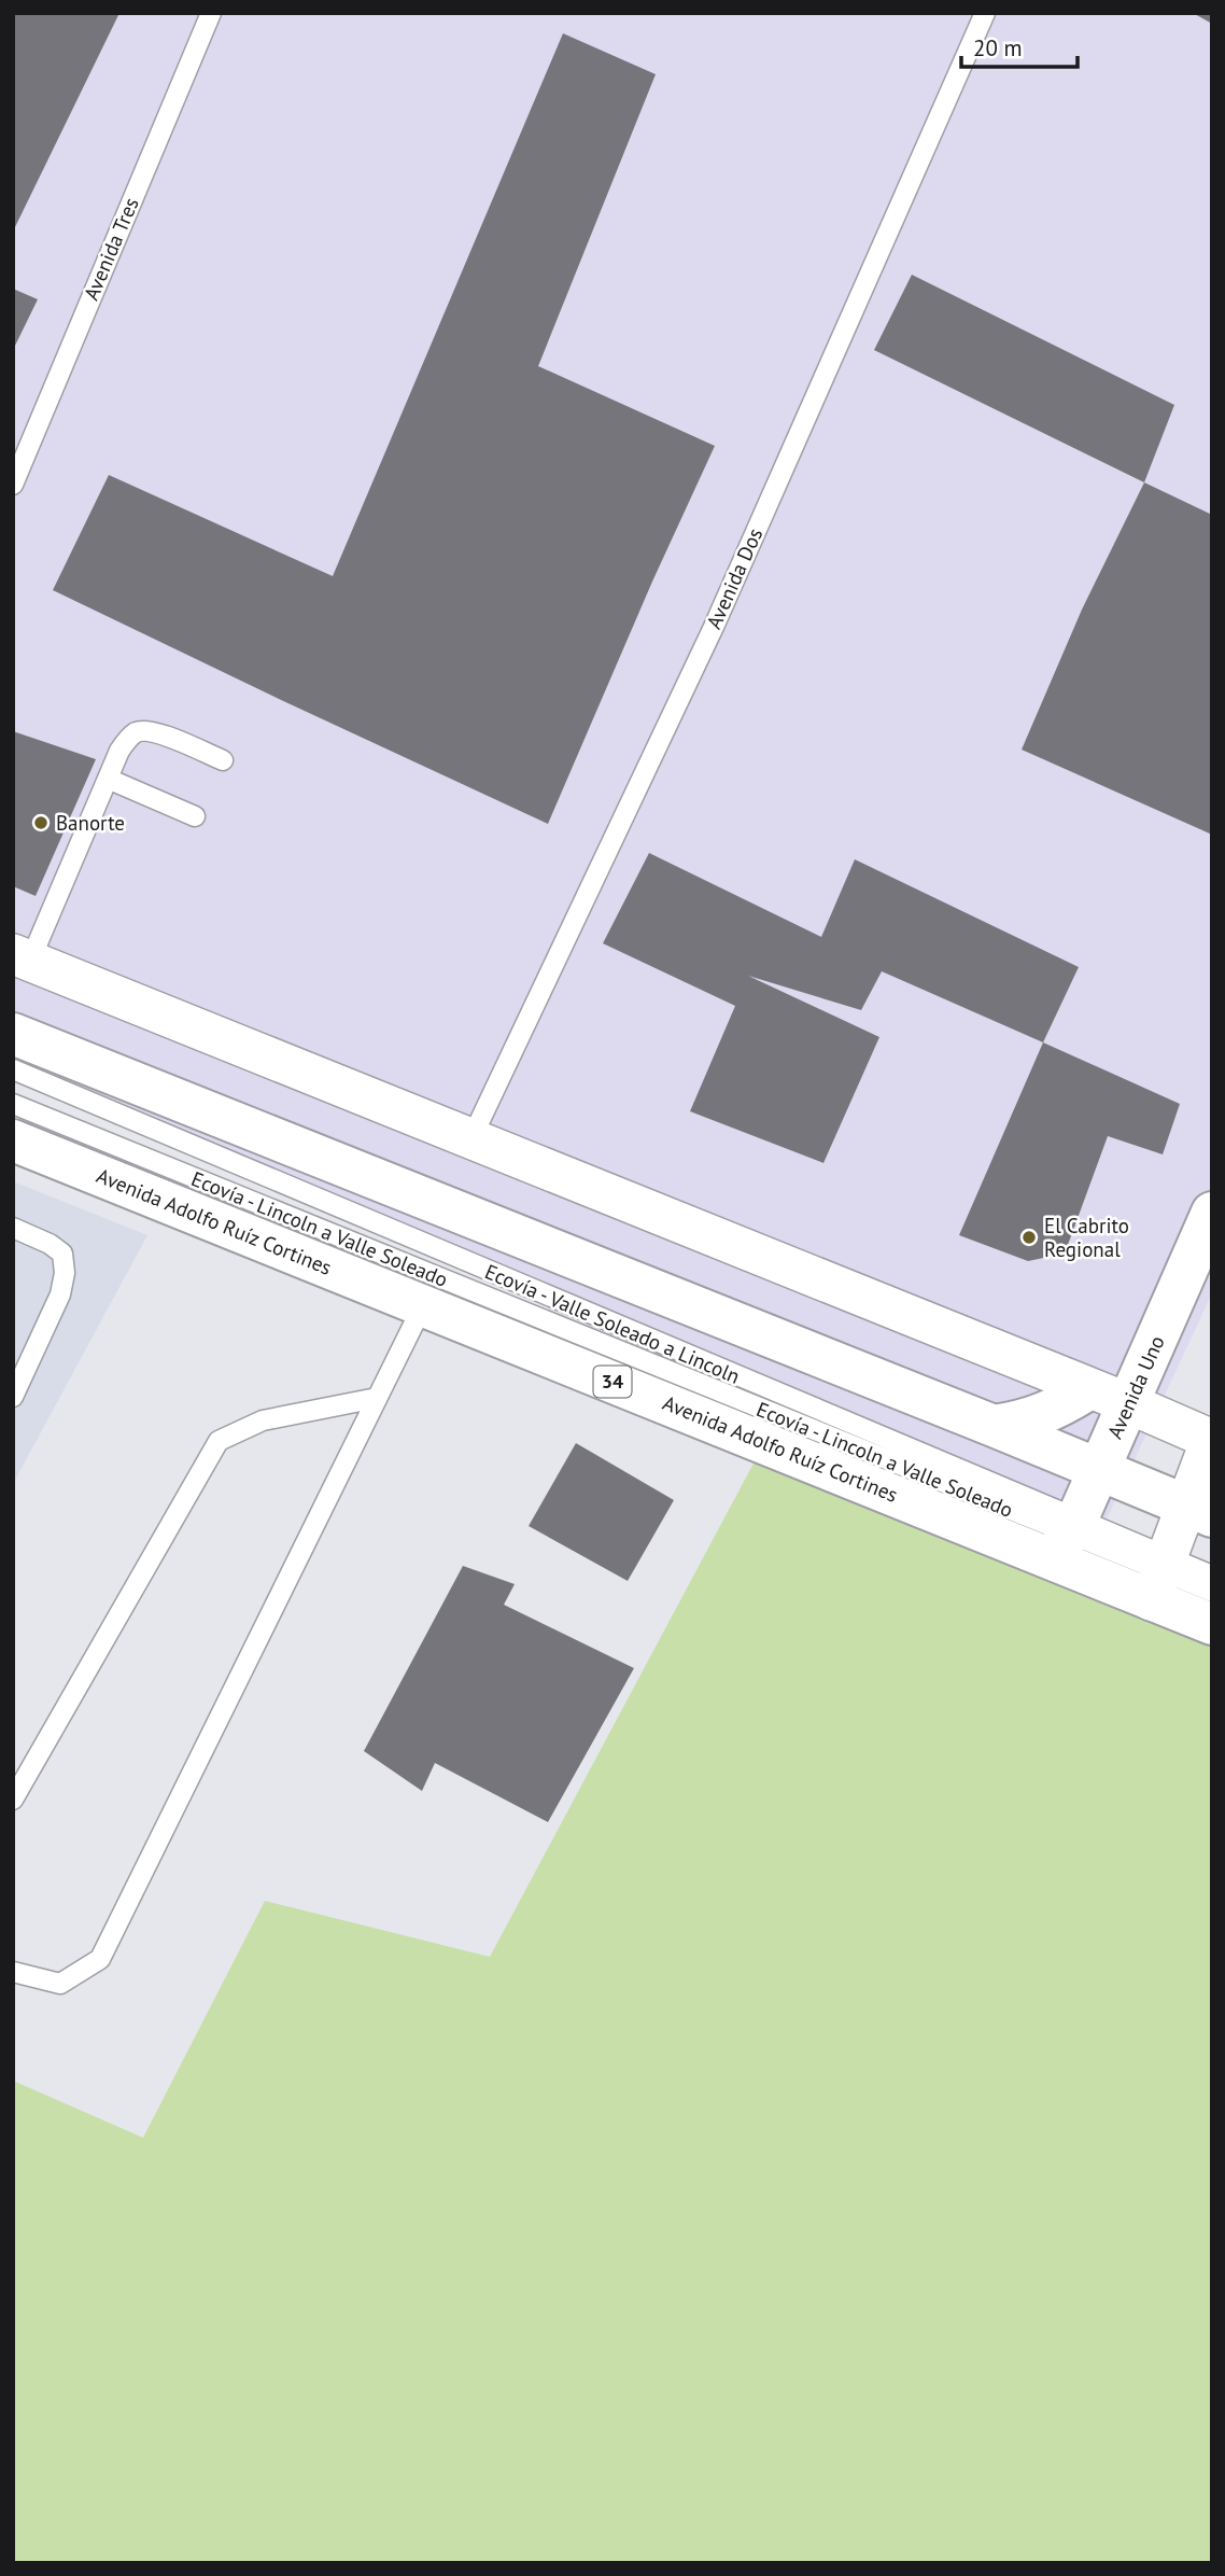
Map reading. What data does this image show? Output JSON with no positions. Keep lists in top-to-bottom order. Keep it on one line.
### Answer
{"streets":{"main road":["Avenida Adolfo Ruíz Cortines","34","Avenida Uno"],"lane":["Avenida Tres","Avenida Dos","Ecovía - Lincoln a Valle Soleado","Ecovía - Valle Soleado a Lincoln"]},"crossings":[["Avenida Adolfo Ruíz Cortines","Ecovía - Lincoln a Valle Soleado"],["Avenida Adolfo Ruíz Cortines","Ecovía - Valle Soleado a Lincoln"],["Avenida Adolfo Ruíz Cortines","Avenida Uno"],["Ecovía - Lincoln a Valle Soleado","Ecovía - Valle Soleado a Lincoln"],["Ecovía - Lincoln a Valle Soleado","Avenida Uno"],["Ecovía - Valle Soleado a Lincoln","Avenida Uno"]],"places":["Banorte","El Cabrito Regional"],"scale_bar":"20 m"}
